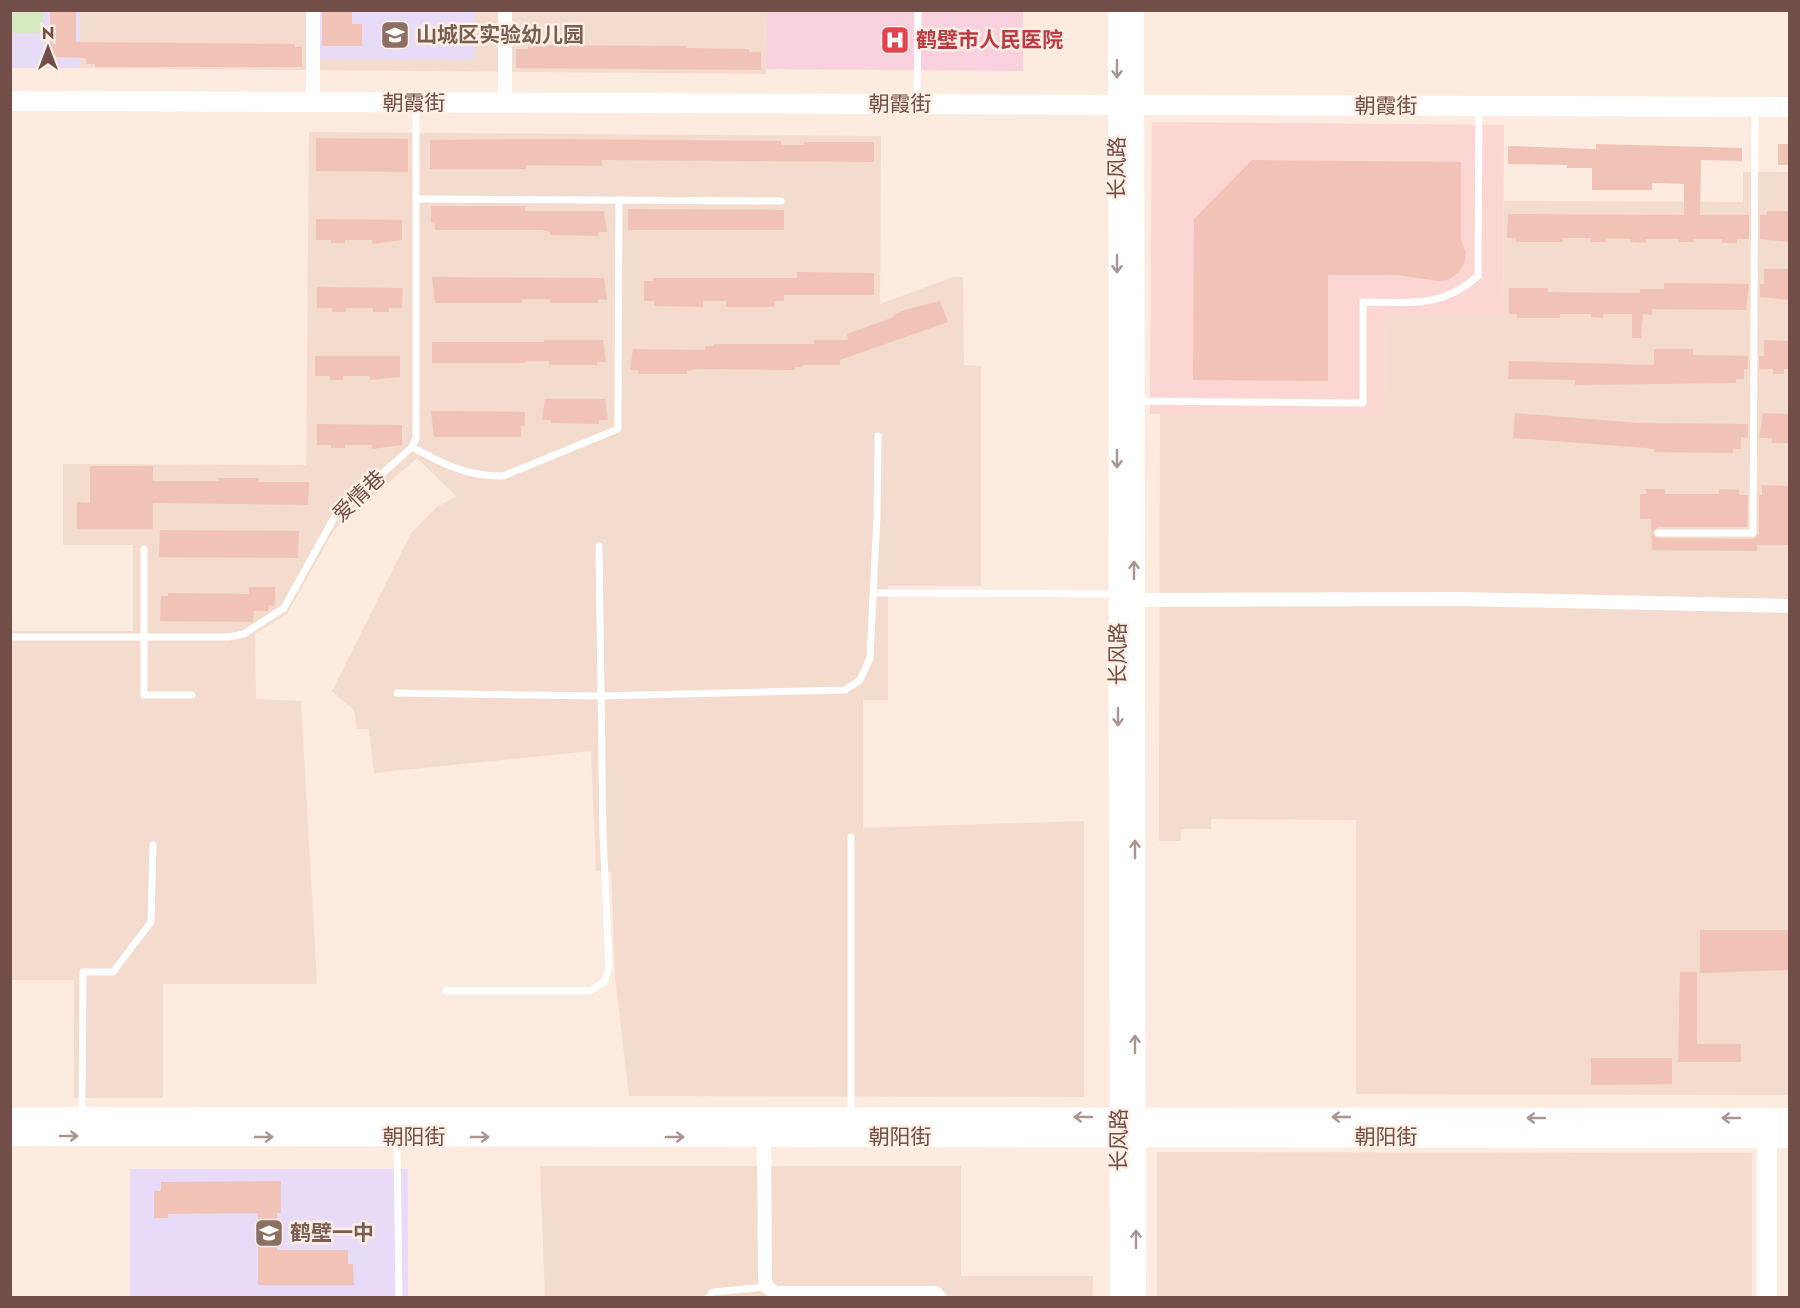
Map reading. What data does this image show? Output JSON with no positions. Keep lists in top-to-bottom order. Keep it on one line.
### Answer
{"streets":{"main road":["朝霞街","长风路","朝阳街"],"lane":["爱情巷"]},"crossings":[["朝霞街","长风路"],["长风路","朝阳街"]],"places":{"school or university":["山城区实验幼儿园","鹤壁一中"],"hospital":["鹤壁市人民医院"]},"north":"top"}
